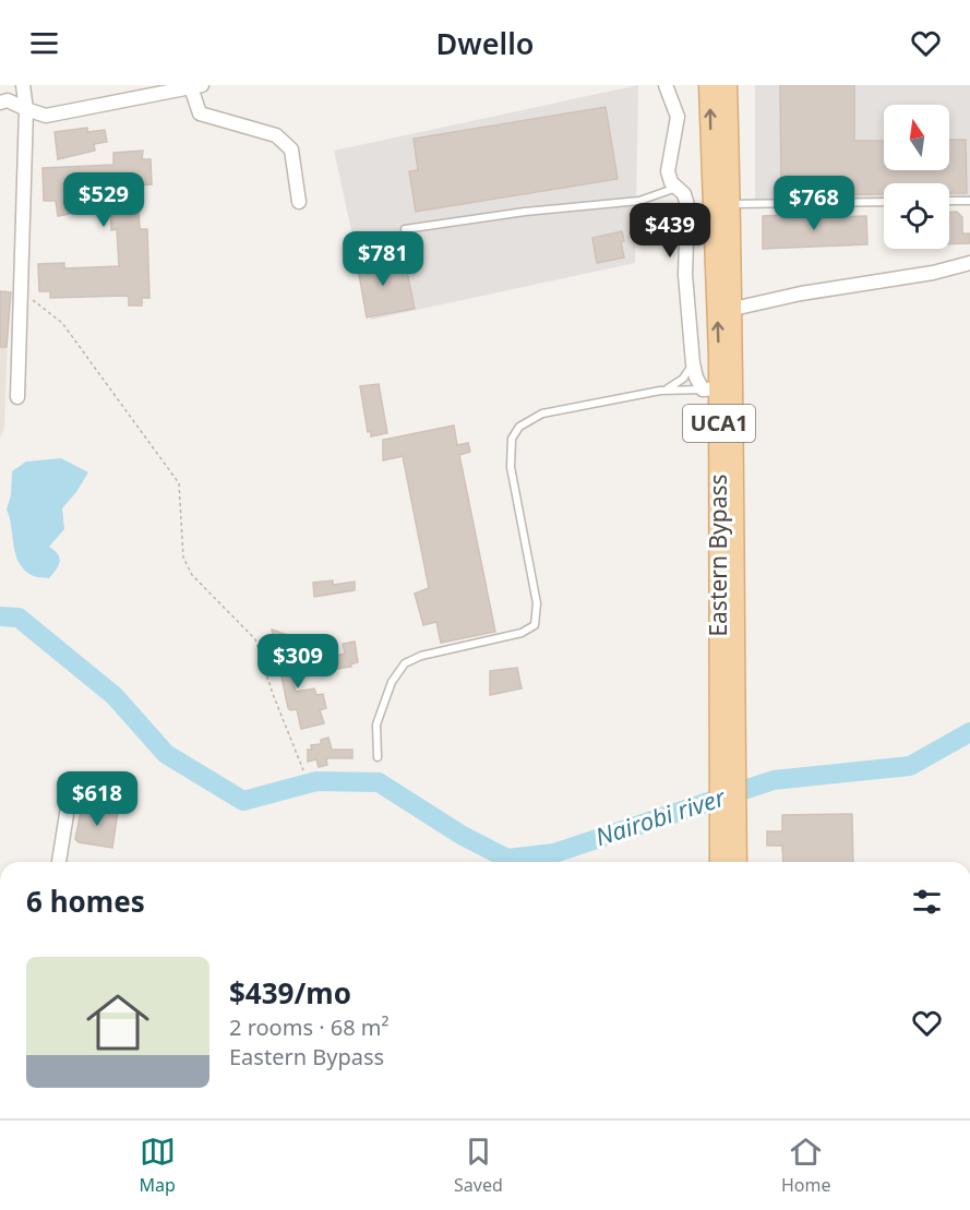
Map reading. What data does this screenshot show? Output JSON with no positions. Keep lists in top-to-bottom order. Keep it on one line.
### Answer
{"streets":{"main road":["UCA1","Eastern Bypass"]},"water":["Nairobi river"],"north":"top","page":{"header":"Dwello","price":["$529","$768","$439","$781","$309","$618"],"heading":"6 homes","list":[{"name":"$439/mo","note":"2 rooms · 68 m² · Eastern Bypass"}],"tabs":["Map","Saved","Home"]}}
